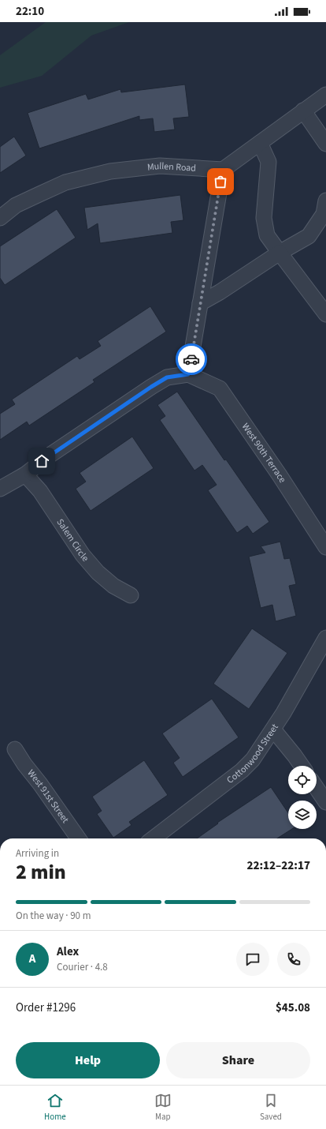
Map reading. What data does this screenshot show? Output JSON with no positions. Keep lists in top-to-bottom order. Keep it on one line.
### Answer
{"streets":{"street":["Mullen Road","West 90th Terrace","Salem Circle","Cottonwood Street","West 91st Street"]},"page":{"status":"22:10","heading":["2 min","Arriving in","22:12–22:17"],"panel":["Alex","Courier · 4.8","Order #1296","$45.08"],"bar":"On the way · 90 m","round":"A","buttons":["Help","Share"],"tabs":["Home","Map","Saved"]}}
